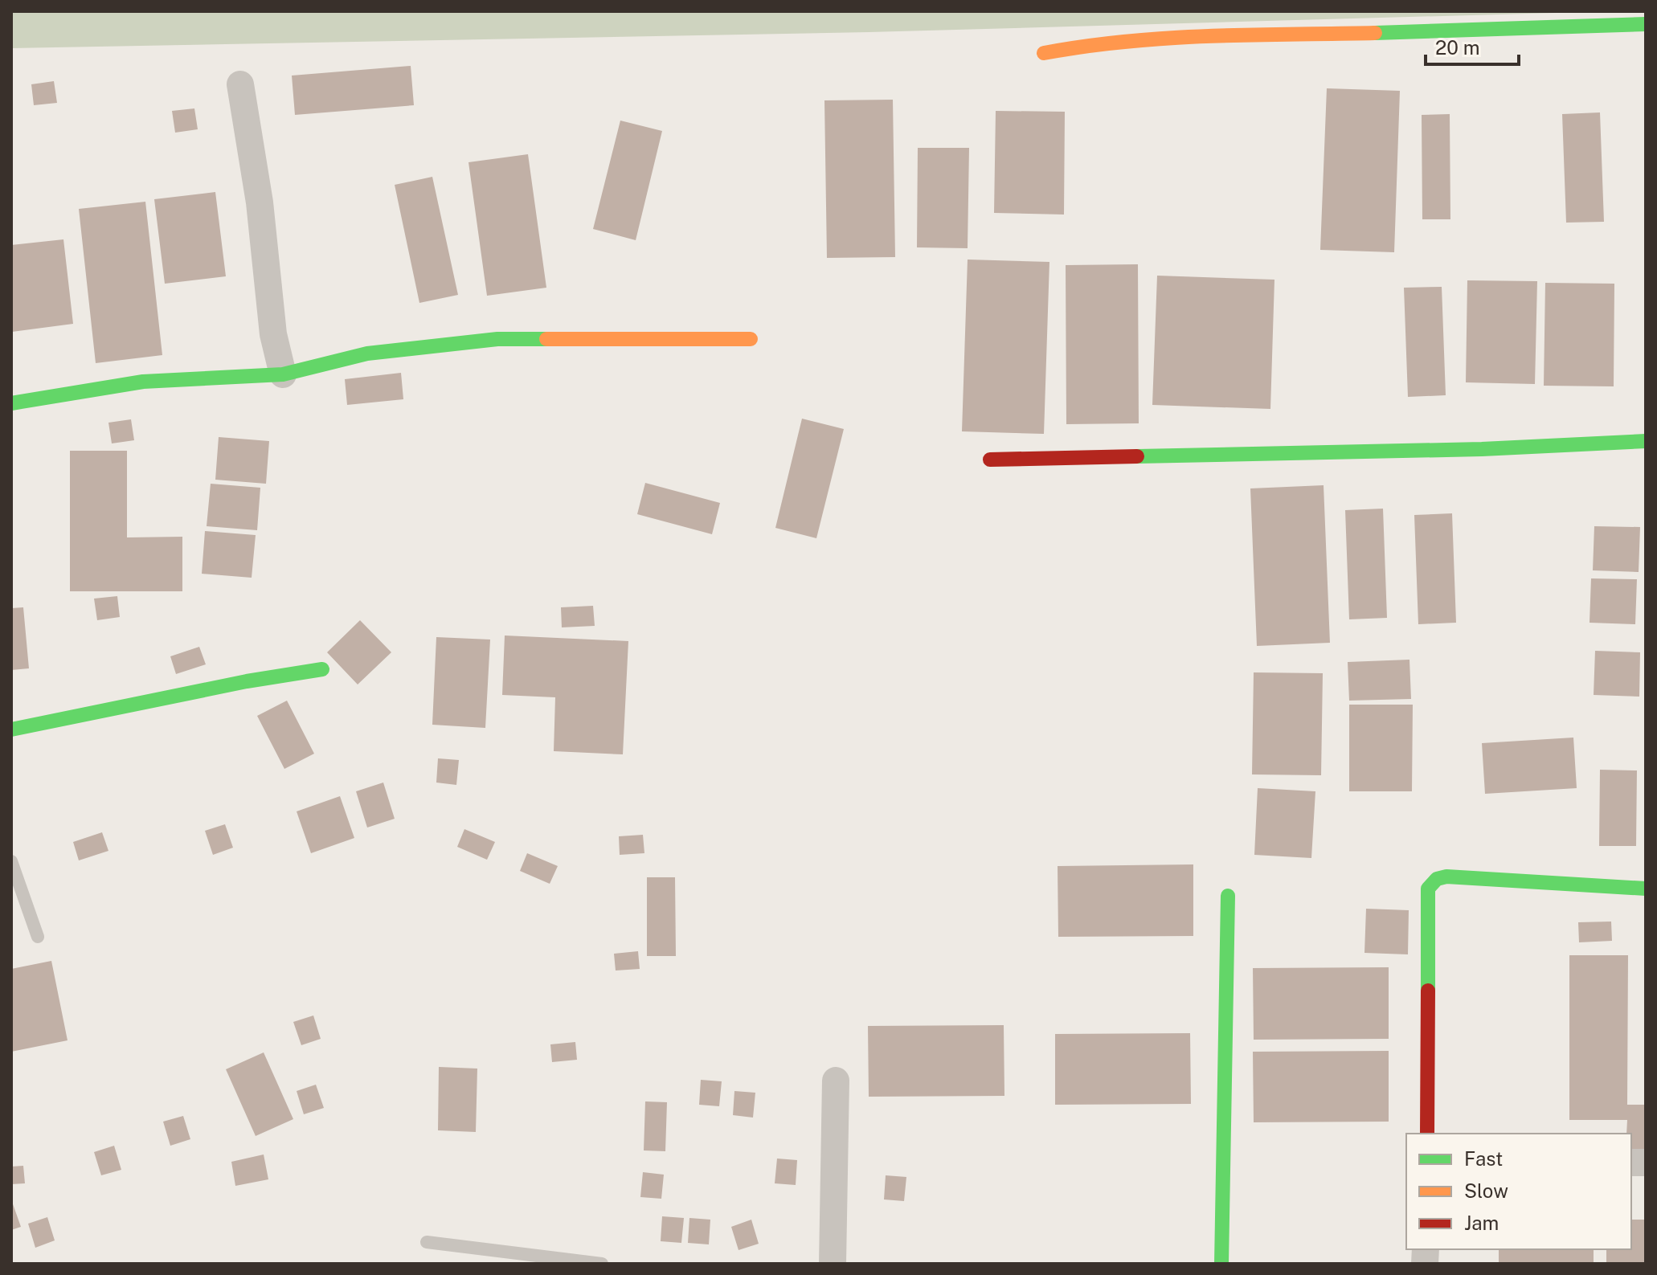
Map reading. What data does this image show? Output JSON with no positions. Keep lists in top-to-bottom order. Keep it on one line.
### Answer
{"legend":["Fast","Slow","Jam"],"scale_bar":"20 m"}
